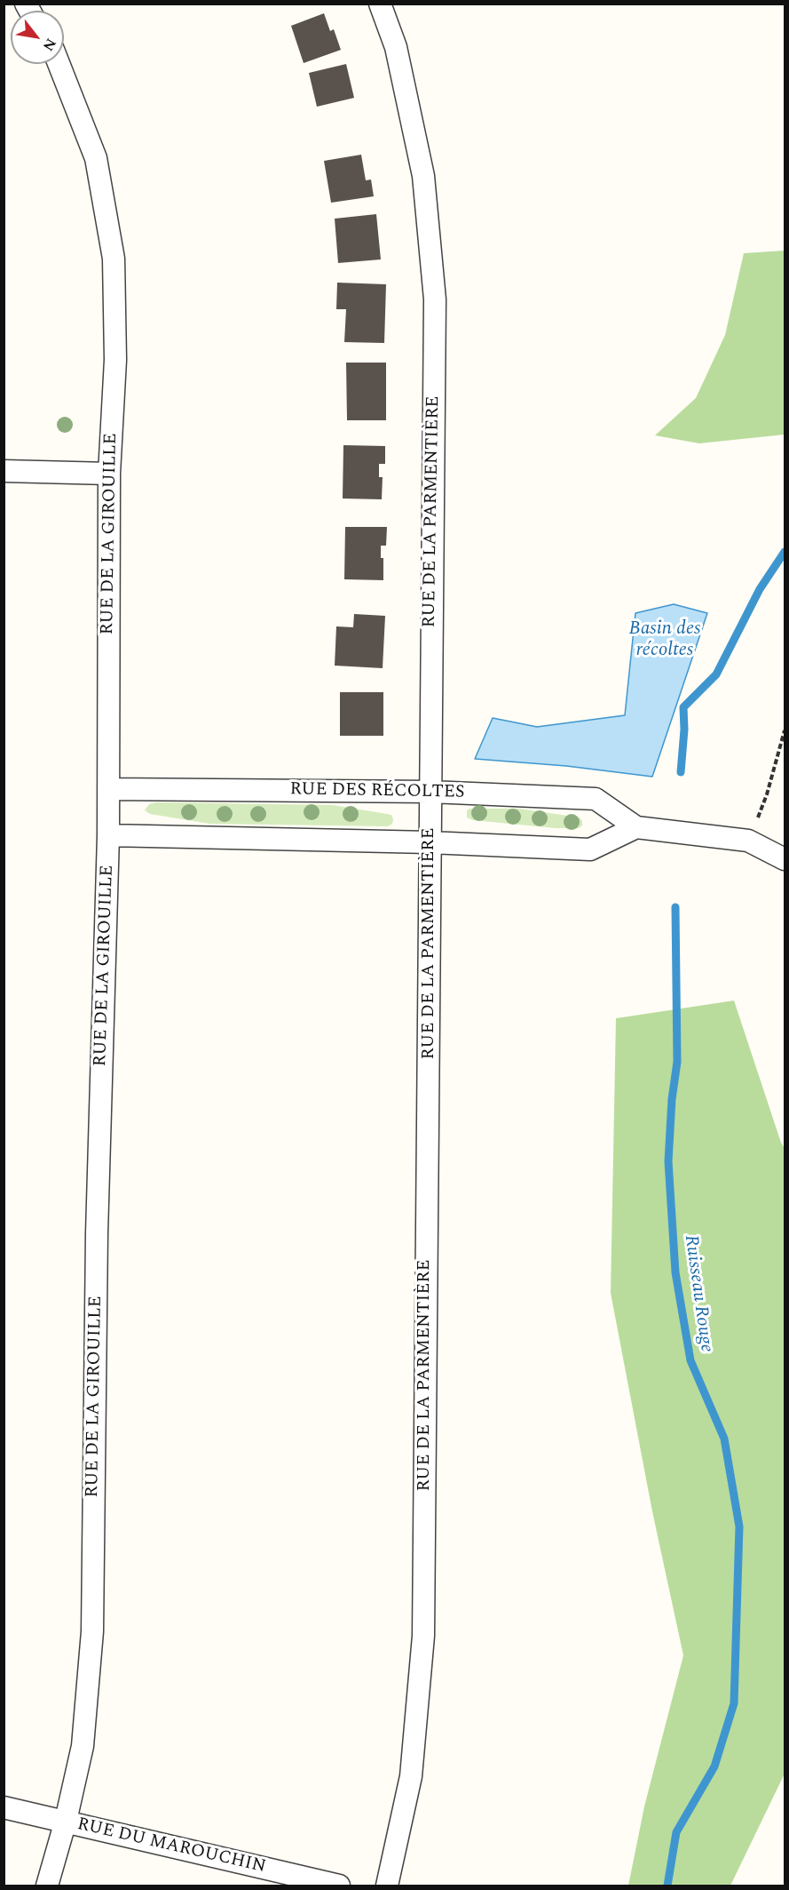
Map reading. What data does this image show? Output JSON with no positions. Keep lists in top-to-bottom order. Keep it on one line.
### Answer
{"streets":{"street":["RUE DE LA PARMENTIÈRE","RUE DE LA GIROUILLE","RUE DES RÉCOLTES","RUE DU MAROUCHIN"]},"crossings":[["RUE DE LA PARMENTIÈRE","RUE DES RÉCOLTES"],["RUE DE LA GIROUILLE","RUE DES RÉCOLTES"],["RUE DE LA GIROUILLE","RUE DU MAROUCHIN"]],"water":["Basin des récoltes","Ruisseau Rouge"],"north":"bottom right"}
